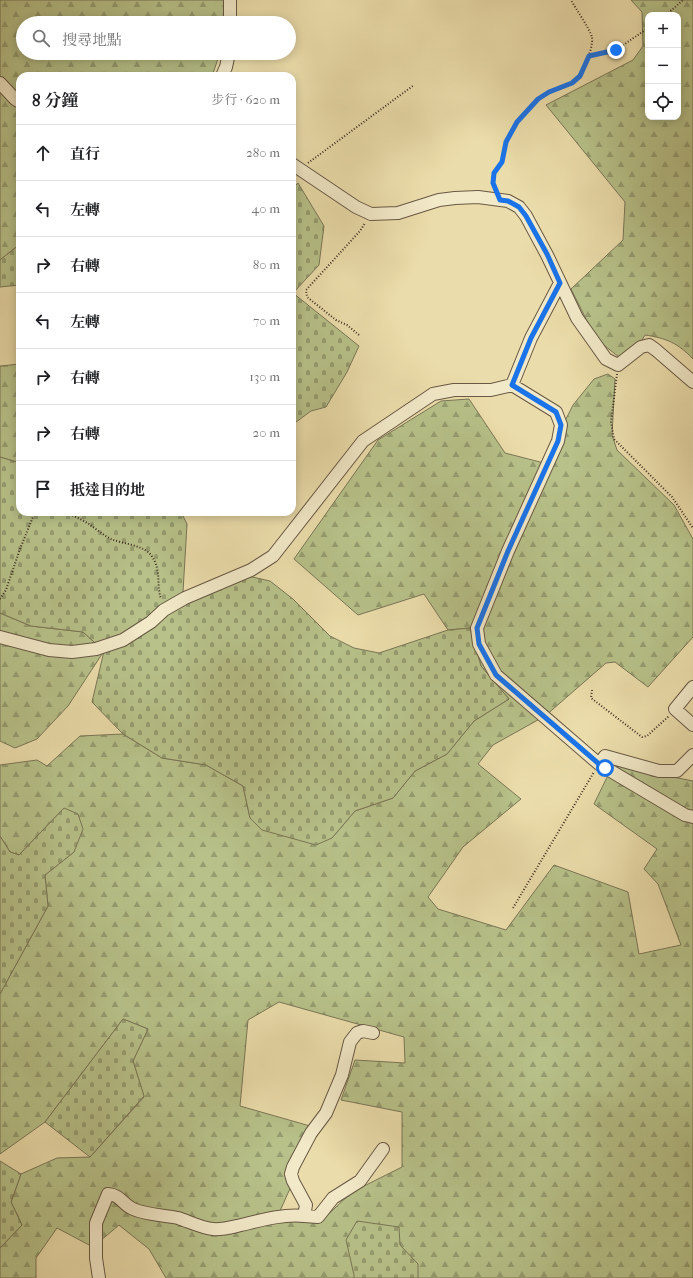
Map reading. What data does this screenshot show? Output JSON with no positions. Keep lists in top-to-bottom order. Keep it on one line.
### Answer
{"page":{"map_buttons":["+","−"],"search":"搜尋地點","heading":["8 分鐘","步行 · 620 m"],"list":[["直行","280 m"],["左轉","40 m"],["右轉","80 m"],["左轉","70 m"],["右轉","130 m"],["右轉","20 m"],"抵達目的地"]}}
